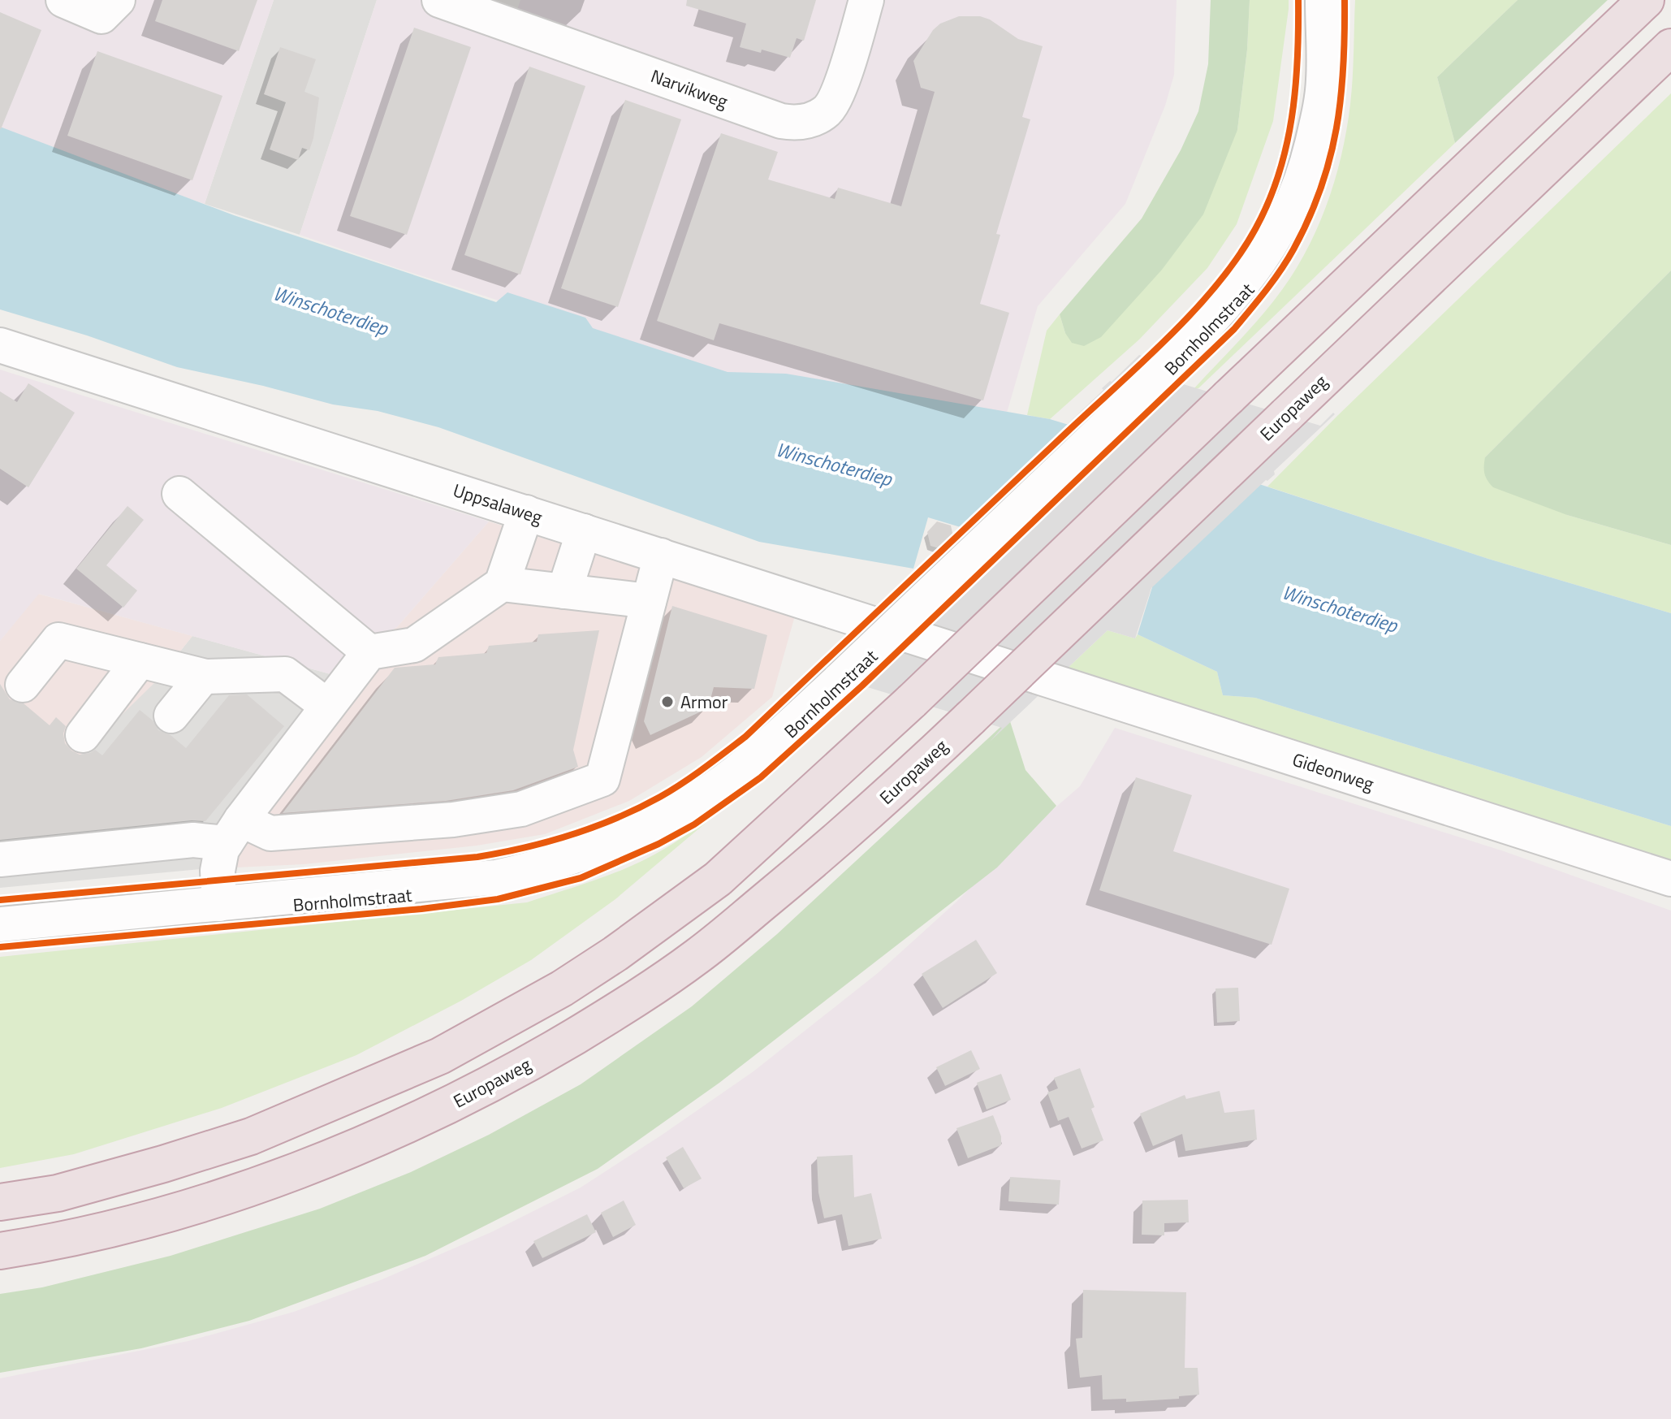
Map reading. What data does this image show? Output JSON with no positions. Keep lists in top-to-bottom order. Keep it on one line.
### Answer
{"streets":{"highway":["Europaweg"],"street":["Narvikweg","Bornholmstraat","Uppsalaweg","Gideonweg"]},"crossings":[["Uppsalaweg","Gideonweg"]],"water":["Winschoterdiep"],"places":["Armor"]}
